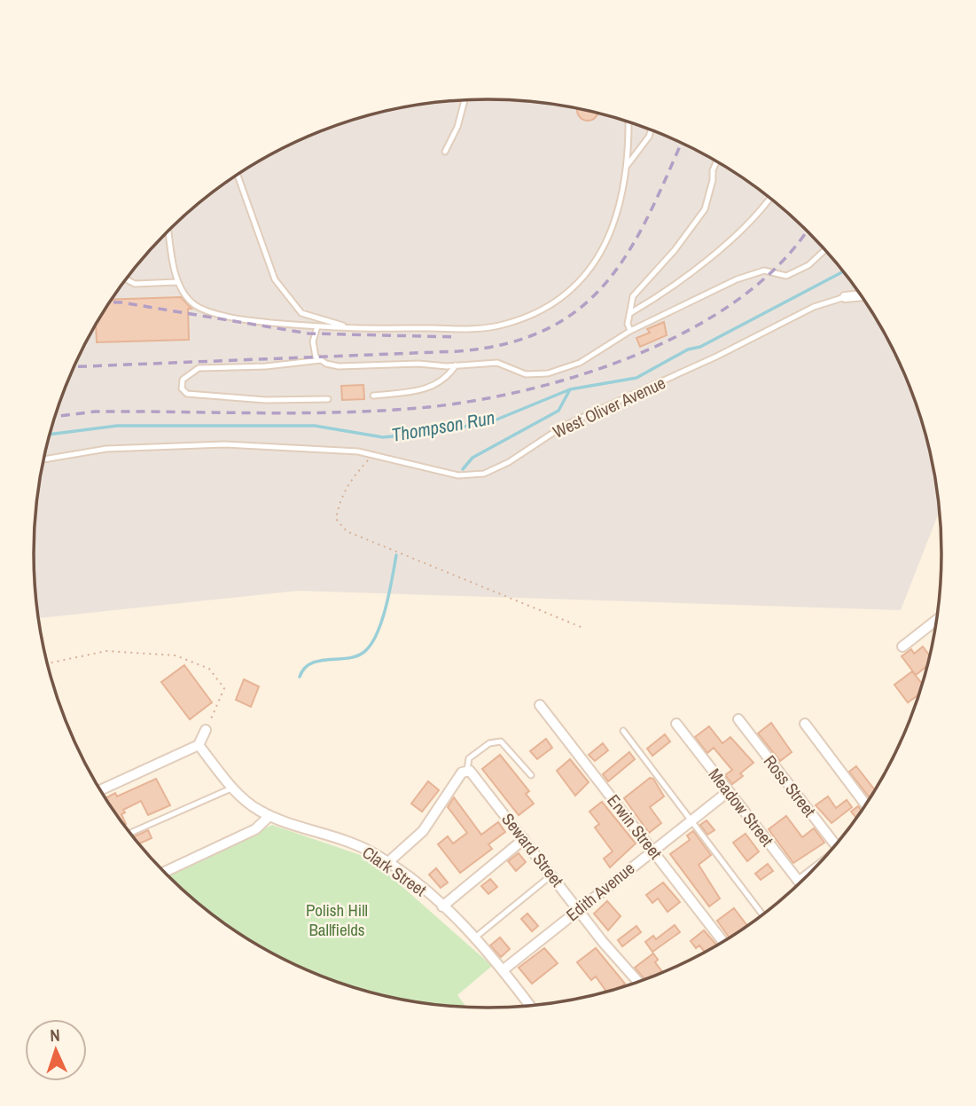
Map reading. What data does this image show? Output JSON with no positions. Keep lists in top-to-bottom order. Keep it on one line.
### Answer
{"streets":{"street":["West Oliver Avenue","Ross Street","Meadow Street","Erwin Street","Seward Street","Clark Street","Edith Avenue"]},"crossings":[["Meadow Street","Edith Avenue"],["Erwin Street","Edith Avenue"],["Seward Street","Edith Avenue"],["Clark Street","Edith Avenue"]],"water":["Thompson Run"],"parks":["Polish Hill Ballfields"],"north":"top"}
